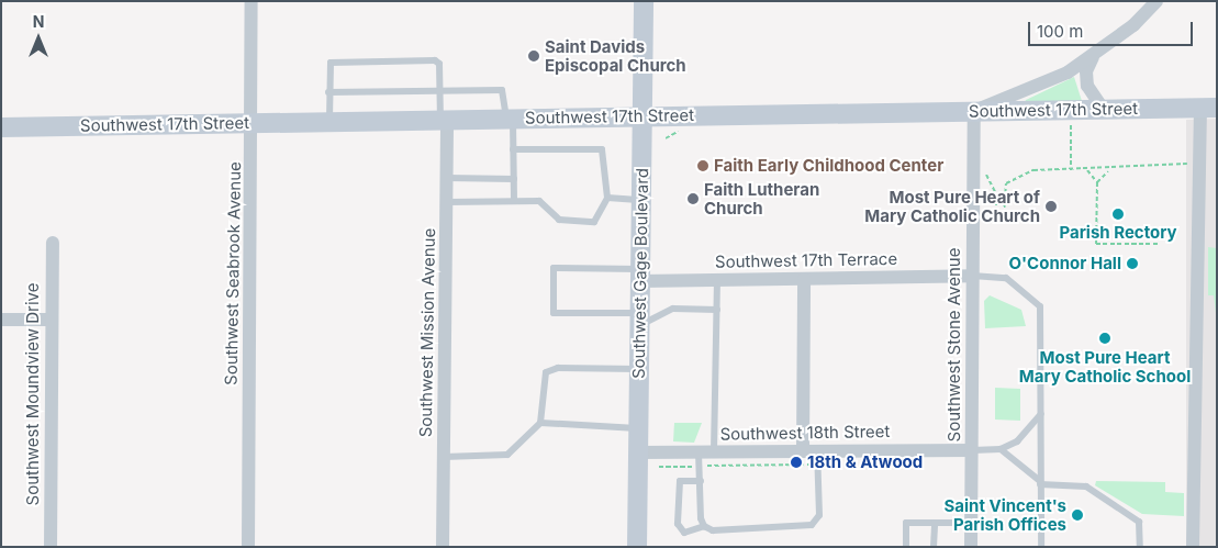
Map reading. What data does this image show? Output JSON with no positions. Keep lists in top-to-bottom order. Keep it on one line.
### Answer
{"streets":{"main road":["Southwest 17th Street","Southwest Gage Boulevard"],"street":["Southwest 17th Terrace","Southwest Seabrook Avenue","Southwest Mission Avenue","Southwest Stone Avenue","Southwest Moundview Drive","Southwest 18th Street"]},"crossings":[["Southwest 17th Street","Southwest Seabrook Avenue"],["Southwest 17th Street","Southwest Gage Boulevard"],["Southwest 17th Street","Southwest Mission Avenue"],["Southwest 17th Street","Southwest Stone Avenue"],["Southwest 17th Terrace","Southwest Gage Boulevard"],["Southwest 17th Terrace","Southwest Stone Avenue"],["Southwest Gage Boulevard","Southwest 18th Street"],["Southwest Stone Avenue","Southwest 18th Street"]],"places":["Saint Davids Episcopal Church","Faith Early Childhood Center","Faith Lutheran Church","Most Pure Heart of Mary Catholic Church","Parish Rectory","O'Connor Hall","Most Pure Heart Mary Catholic School","18th & Atwood","Saint Vincent's Parish Offices"],"scale_bar":"100 m","north":"top"}
